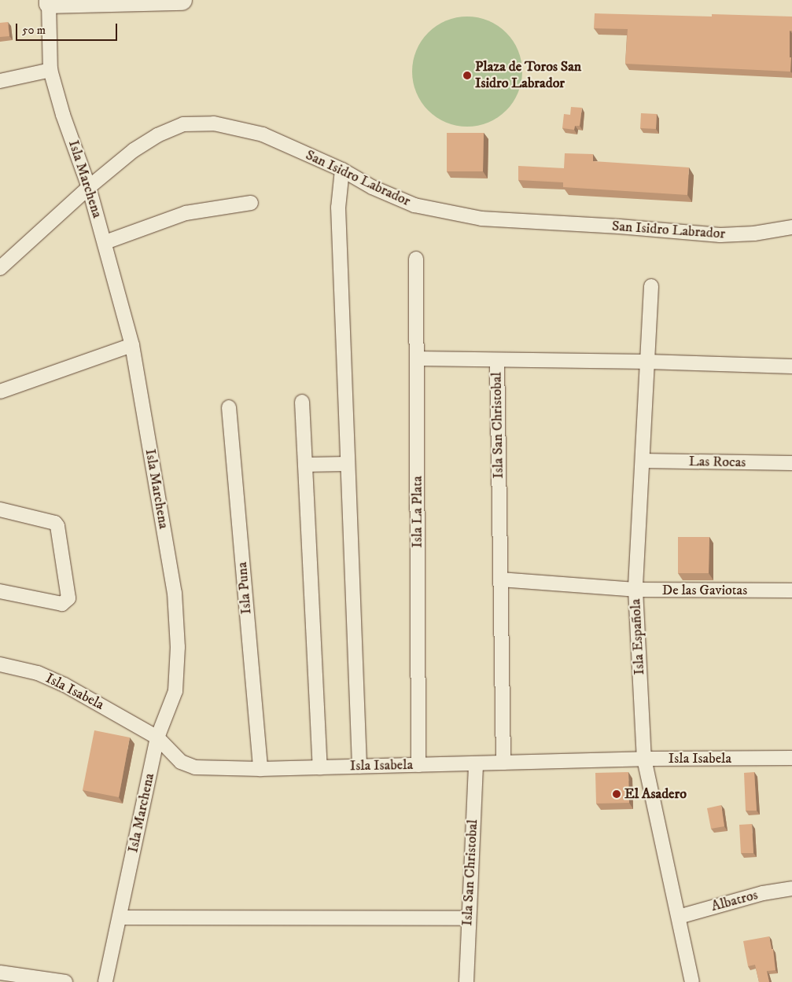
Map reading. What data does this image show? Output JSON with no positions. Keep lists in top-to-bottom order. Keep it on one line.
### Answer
{"streets":{"street":["San Isidro Labrador","Isla Marchena","Isla San Christobal","Las Rocas","Isla La Plata","Isla Puna","De las Gaviotas","Isla Española","Isla Isabela","Albatros"]},"crossings":[["San Isidro Labrador","Isla Marchena"],["Isla Marchena","Isla Isabela"],["Isla San Christobal","De las Gaviotas"],["Isla San Christobal","Isla Española"],["Isla San Christobal","Isla Isabela"],["Las Rocas","Isla Española"],["Isla La Plata","Isla Isabela"],["Isla Puna","Isla Isabela"],["De las Gaviotas","Isla Española"],["Isla Española","Isla Isabela"],["Isla Española","Albatros"]],"places":["Plaza de Toros San Isidro Labrador","El Asadero"],"scale_bar":"50 m"}
